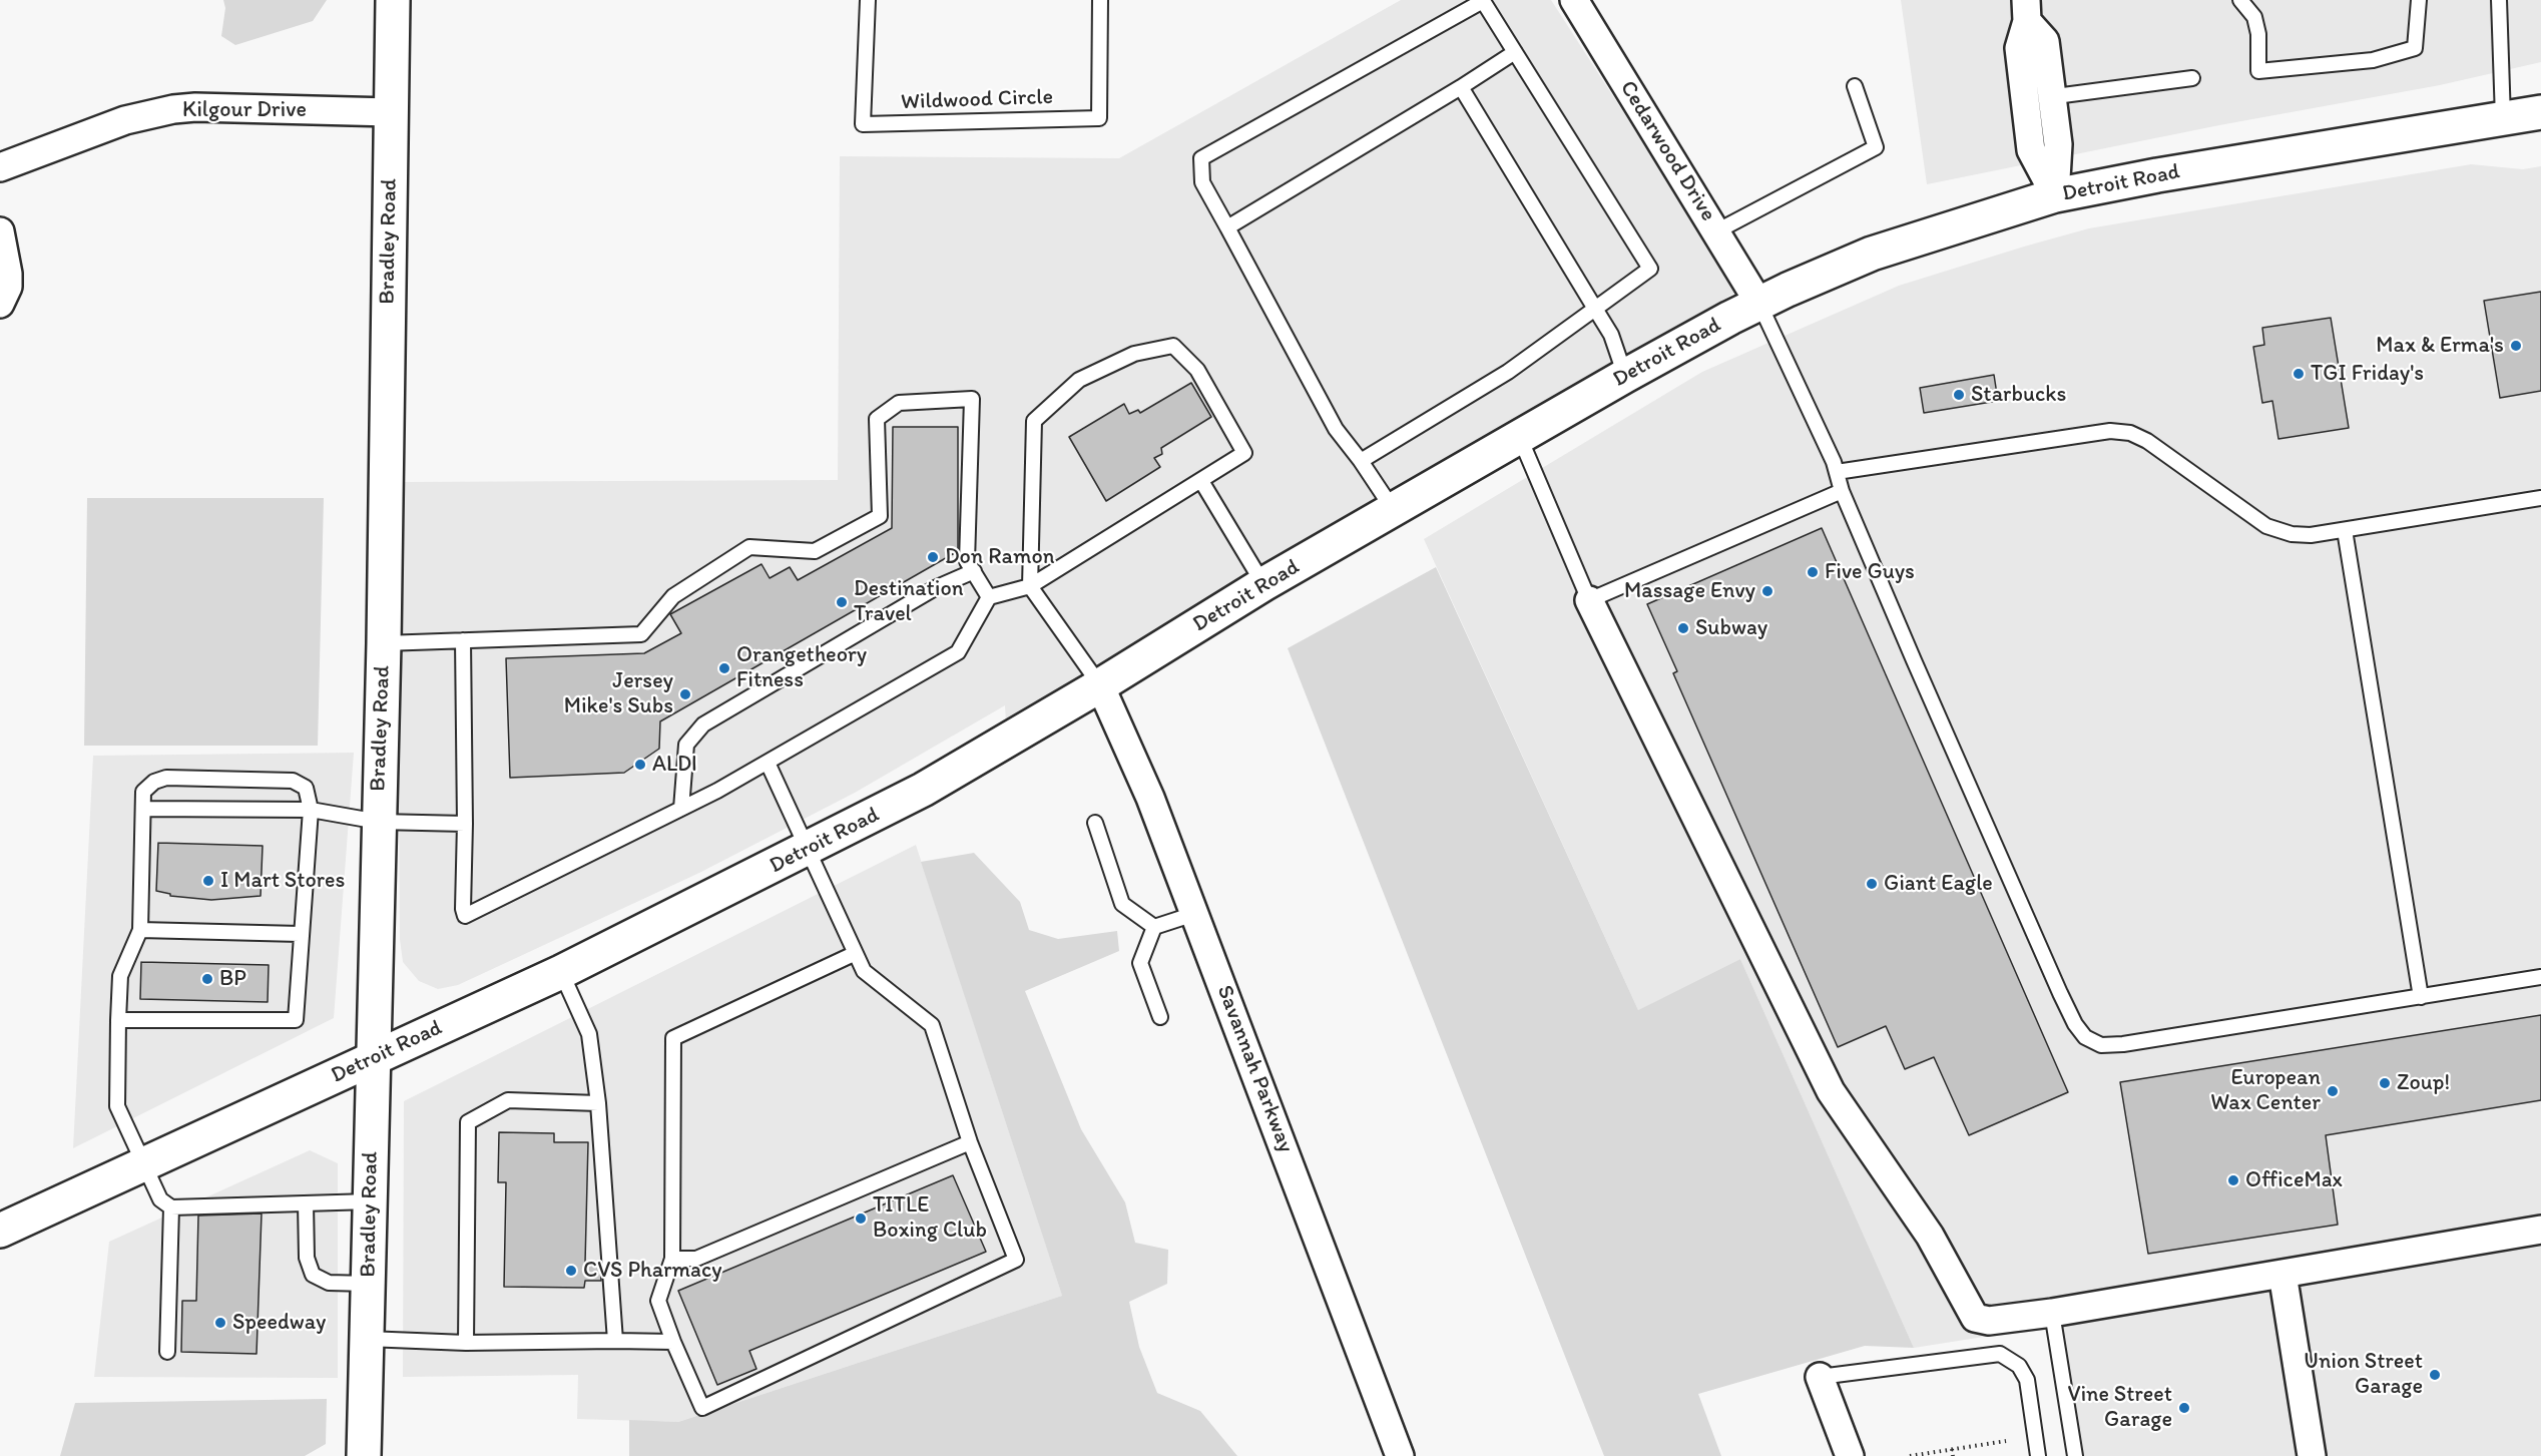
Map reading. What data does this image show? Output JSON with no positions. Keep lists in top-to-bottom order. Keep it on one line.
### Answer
{"streets":{"main road":["Detroit Road","Bradley Road"],"street":["Kilgour Drive","Cedarwood Drive","Savannah Parkway"],"lane":["Wildwood Circle"]},"crossings":[["Kilgour Drive","Bradley Road"],["Cedarwood Drive","Detroit Road"],["Detroit Road","Bradley Road"],["Detroit Road","Savannah Parkway"]],"places":["Max & Erma's","TGI Friday's","Starbucks","Don Ramon","Five Guys","Massage Envy","Destination Travel","Subway","Orangetheory Fitness","Jersey Mike's Subs","ALDI","I Mart Stores","Giant Eagle","BP","Zoup!","European Wax Center","OfficeMax","TITLE Boxing Club","CVS Pharmacy","Speedway","Union Street Garage","Vine Street Garage"]}
